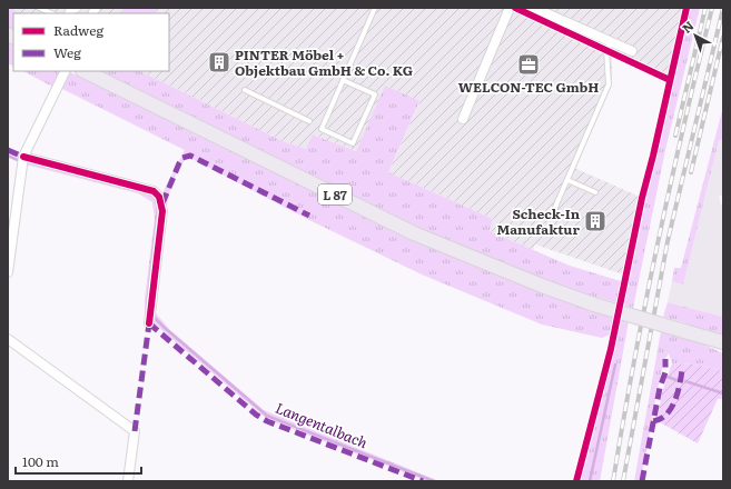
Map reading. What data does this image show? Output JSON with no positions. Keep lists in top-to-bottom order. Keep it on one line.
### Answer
{"streets":{"main road":["L 87"]},"water":["Langentalbach"],"places":{"building":["PINTER Möbel + Objektbau GmbH & Co. KG","Scheck-In Manufaktur"],"office":["WELCON-TEC GmbH"]},"legend":["Radweg","Weg"],"scale_bar":"100 m","north":"top left"}
